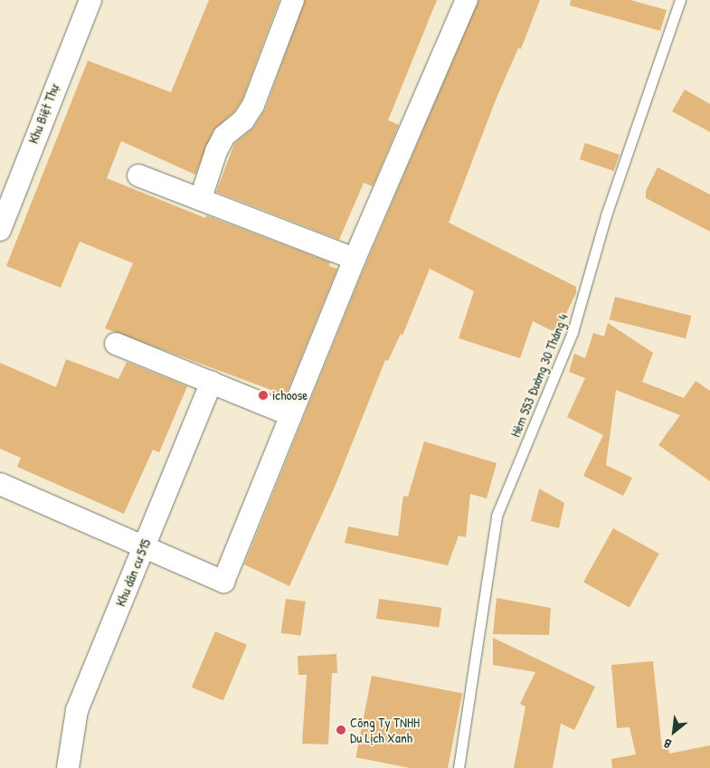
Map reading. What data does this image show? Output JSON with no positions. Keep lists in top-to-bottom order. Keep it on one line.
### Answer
{"streets":{"street":["Khu Biệt Thự","Khu dân cư 515"],"lane":["Hẻm 553 Đường 30 Tháng 4"]},"places":["ichoose","Công Ty TNHH Du Lịch Xanh"],"north":"bottom left"}
